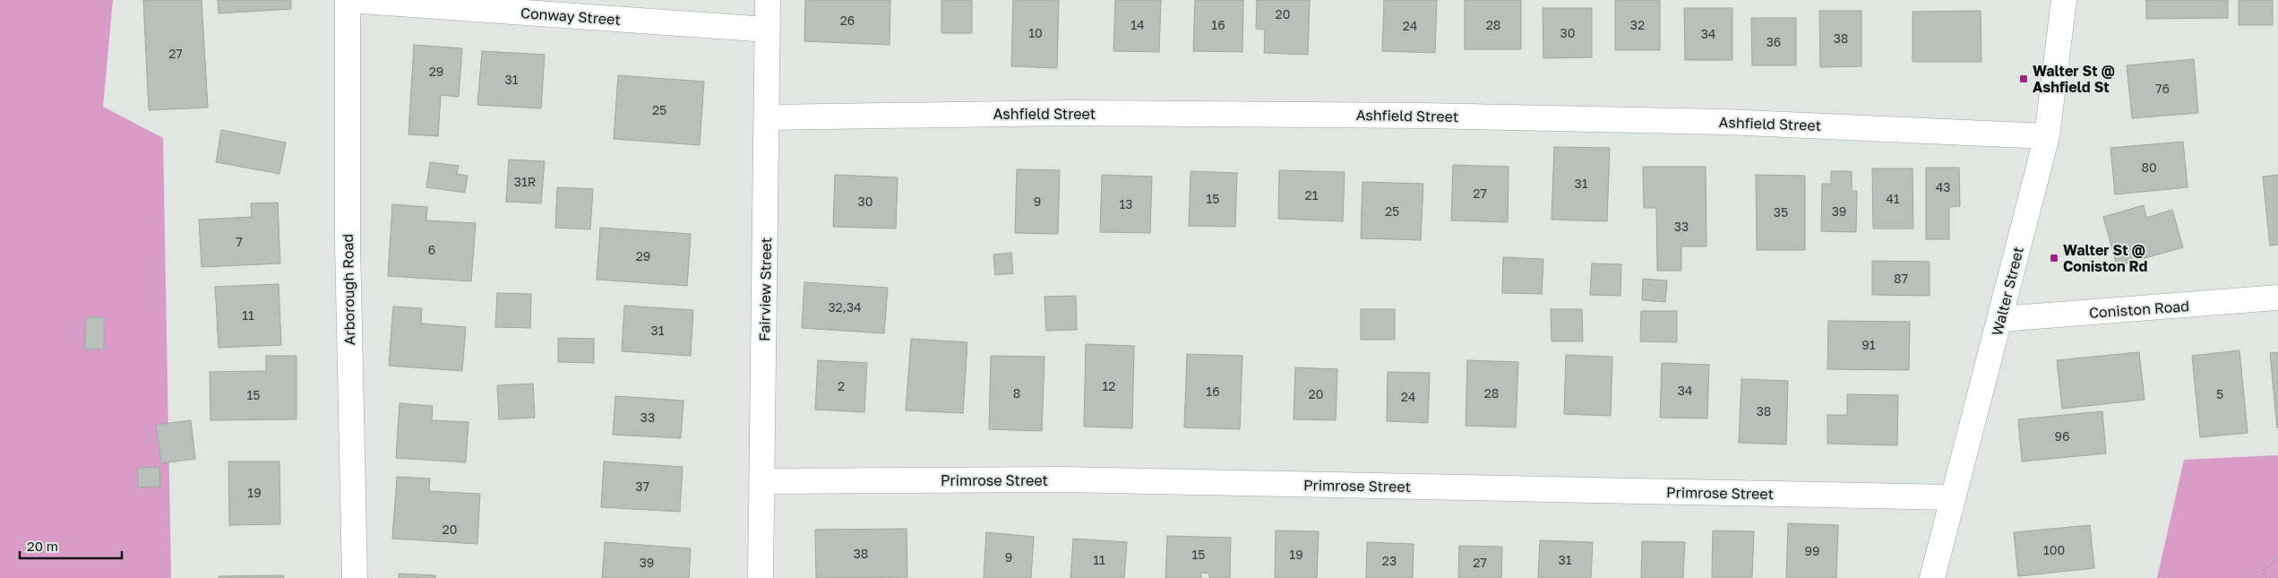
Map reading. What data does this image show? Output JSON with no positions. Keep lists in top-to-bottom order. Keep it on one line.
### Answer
{"streets":{"street":["Conway Street","Ashfield Street","Arborough Road","Fairview Street","Walter Street","Coniston Road","Primrose Street"]},"crossings":[["Conway Street","Arborough Road"],["Conway Street","Fairview Street"],["Ashfield Street","Fairview Street"],["Ashfield Street","Walter Street"],["Fairview Street","Primrose Street"],["Walter Street","Coniston Road"],["Walter Street","Primrose Street"]],"places":{"transit":["Walter St @ Ashfield St","Walter St @ Coniston Rd"]},"house_numbers":["20","26","14","16","28","32","24","10","30","34","38","36","27","29","31","76","25","80","31R","31","43","27","21","15","41","30","9","13","25","39","35","33","7","6","29","87","32,34","11","31","91","2","12","34","16","8","28","20","5","15","24","38","33","96","37","19","20","100","99","38","15","19","9","11","31","23","39","27"],"scale_bar":"20 m"}
